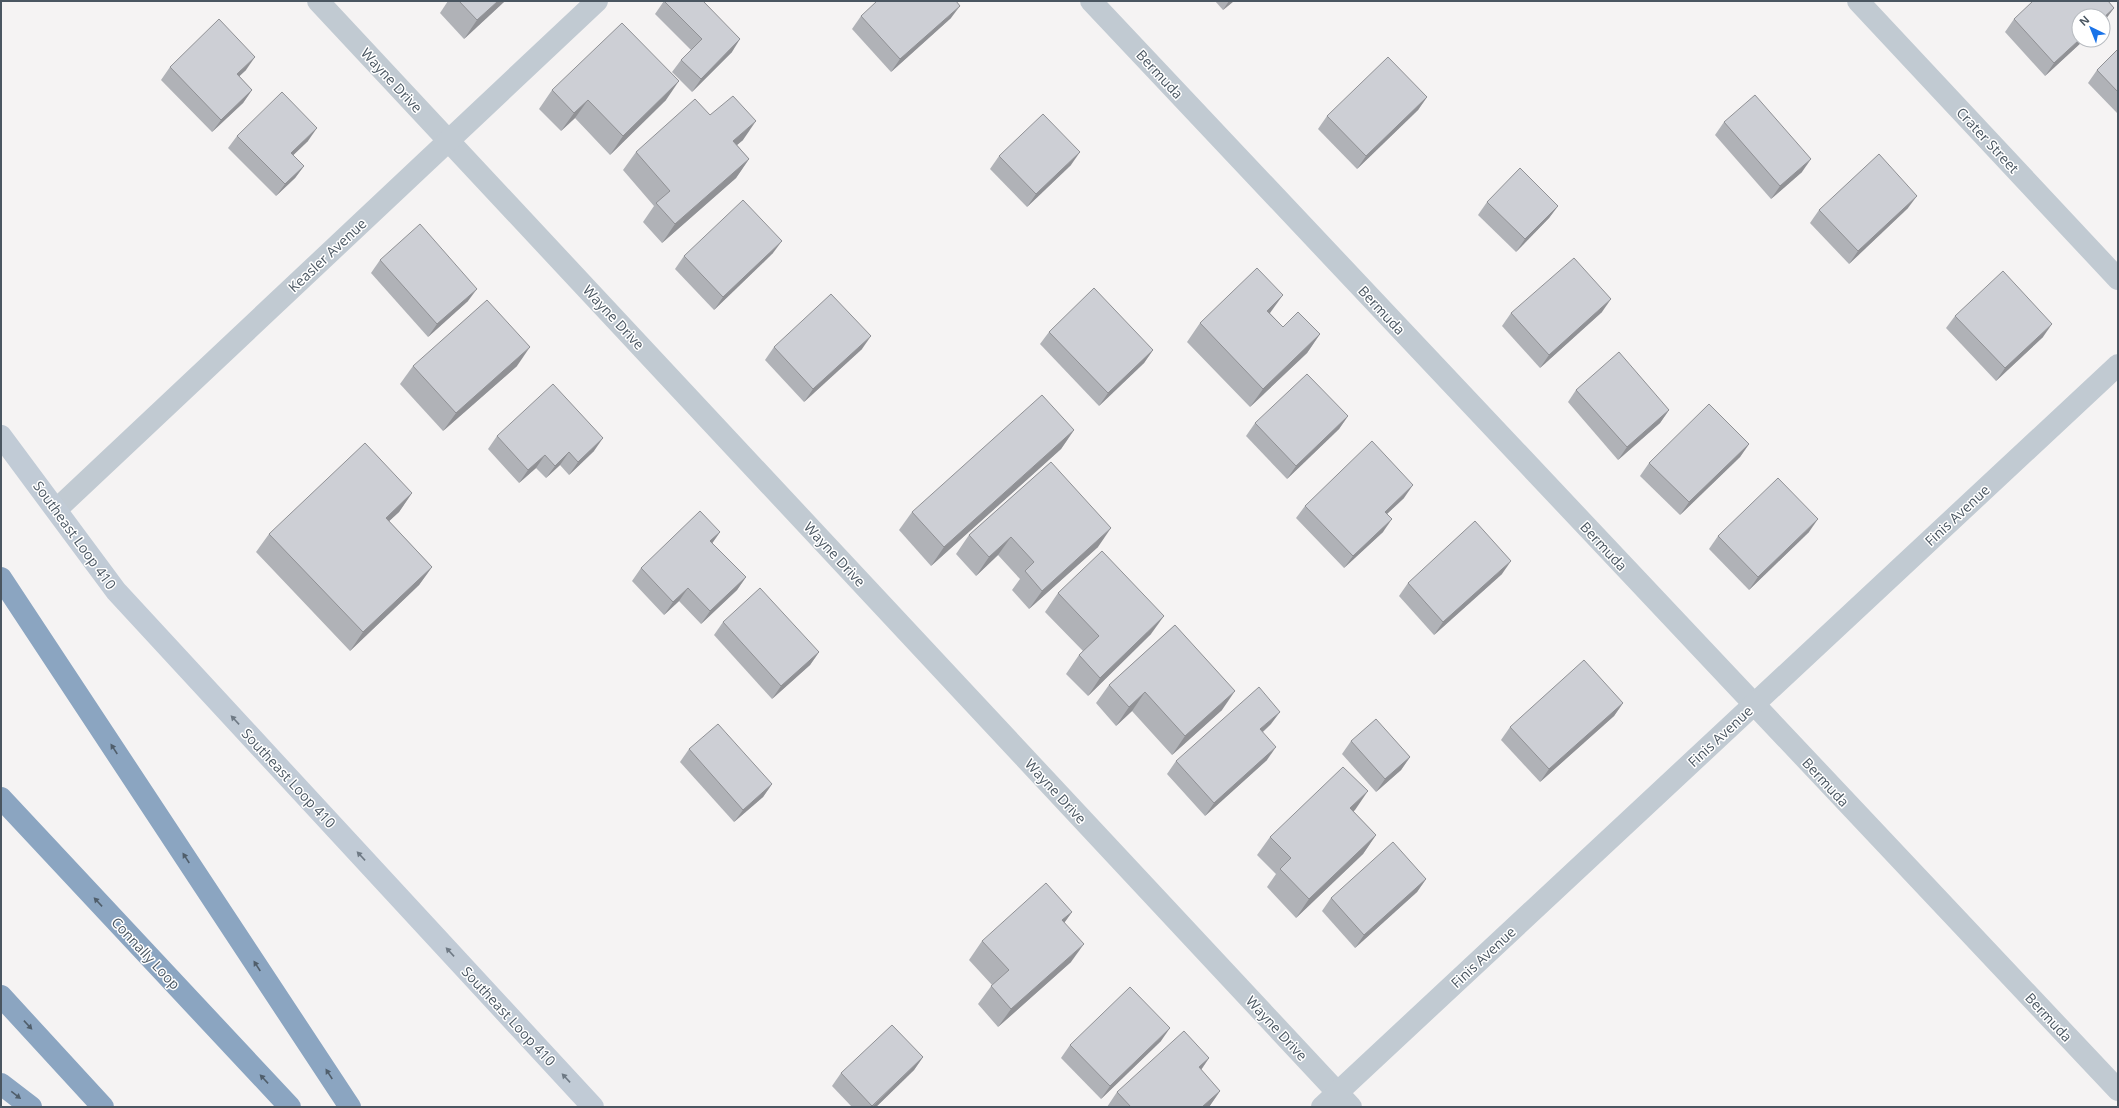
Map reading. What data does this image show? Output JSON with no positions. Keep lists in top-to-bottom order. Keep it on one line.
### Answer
{"streets":{"highway":["Connally Loop"],"main road":["Southeast Loop 410"],"street":["Bermuda","Wayne Drive","Crater Street","Keasler Avenue","Finis Avenue"]},"crossings":[["Bermuda","Finis Avenue"],["Wayne Drive","Keasler Avenue"],["Wayne Drive","Finis Avenue"],["Keasler Avenue","Southeast Loop 410"]],"one_way":["Southeast Loop 410"],"north":"top left"}
